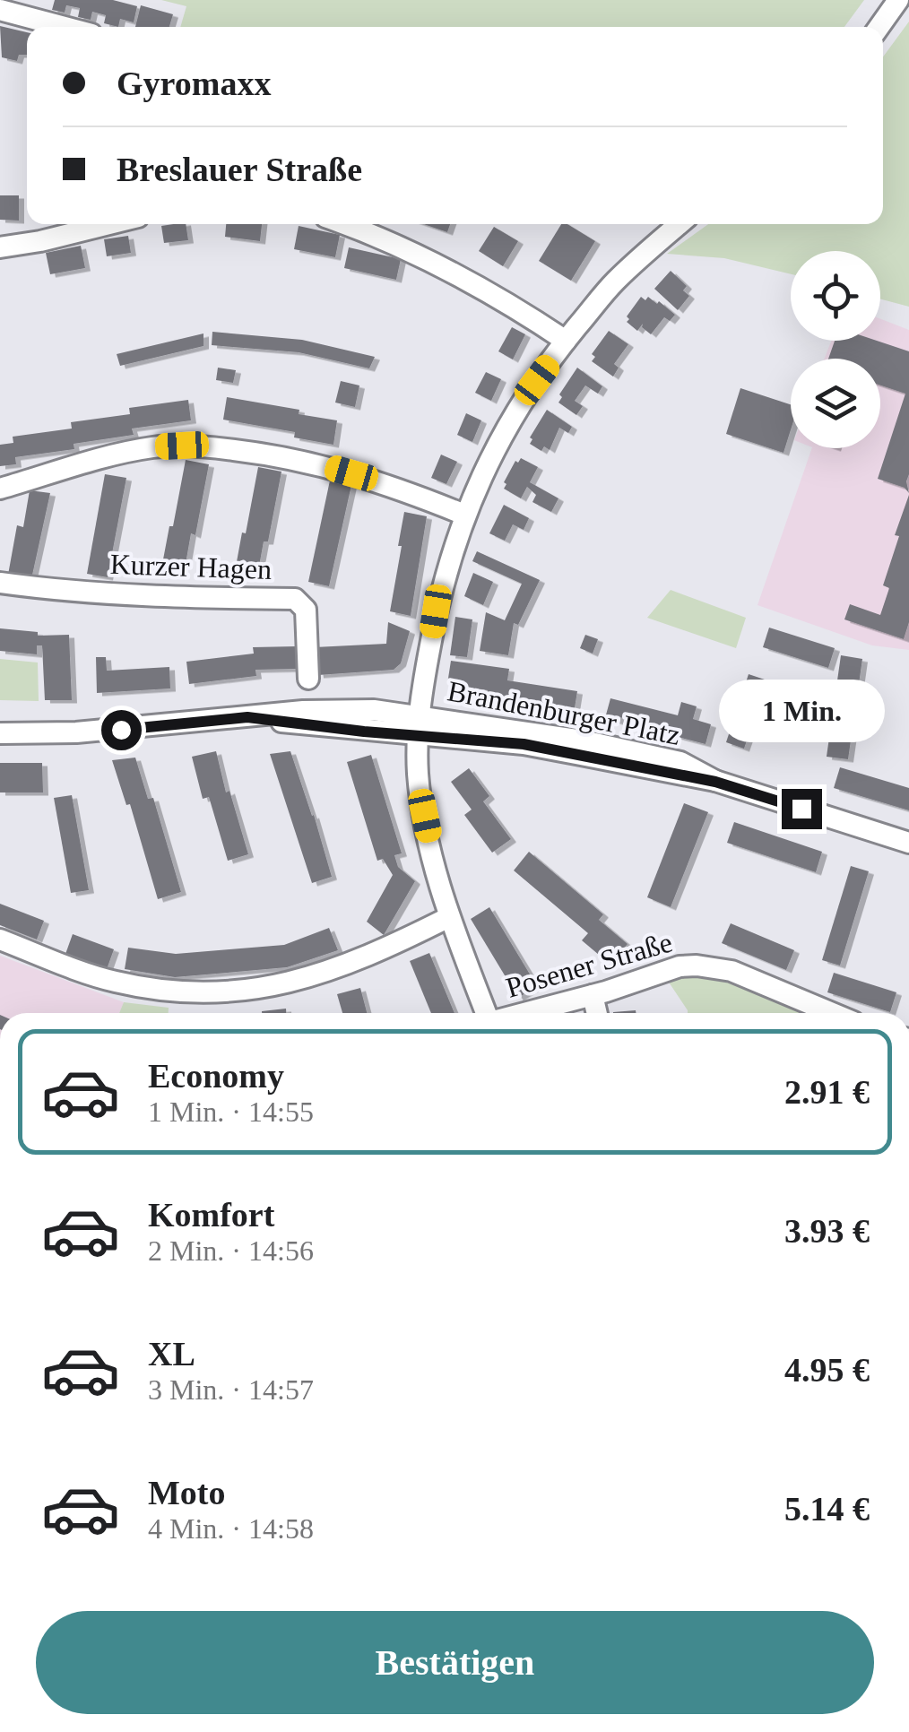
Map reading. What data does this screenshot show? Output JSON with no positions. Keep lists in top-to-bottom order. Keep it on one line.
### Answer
{"streets":{"street":["Kurzer Hagen","Brandenburger Platz","Posener Straße"]},"page":{"banner":["Gyromaxx","Breslauer Straße"],"bubble":"1 Min.","list":[{"name":"Economy","note":"1 Min. · 14:55","value":"2.91 €"},{"name":"Komfort","note":"2 Min. · 14:56","value":"3.93 €"},{"name":"XL","note":"3 Min. · 14:57","value":"4.95 €"},{"name":"Moto","note":"4 Min. · 14:58","value":"5.14 €"}],"buttons":"Bestätigen"}}
